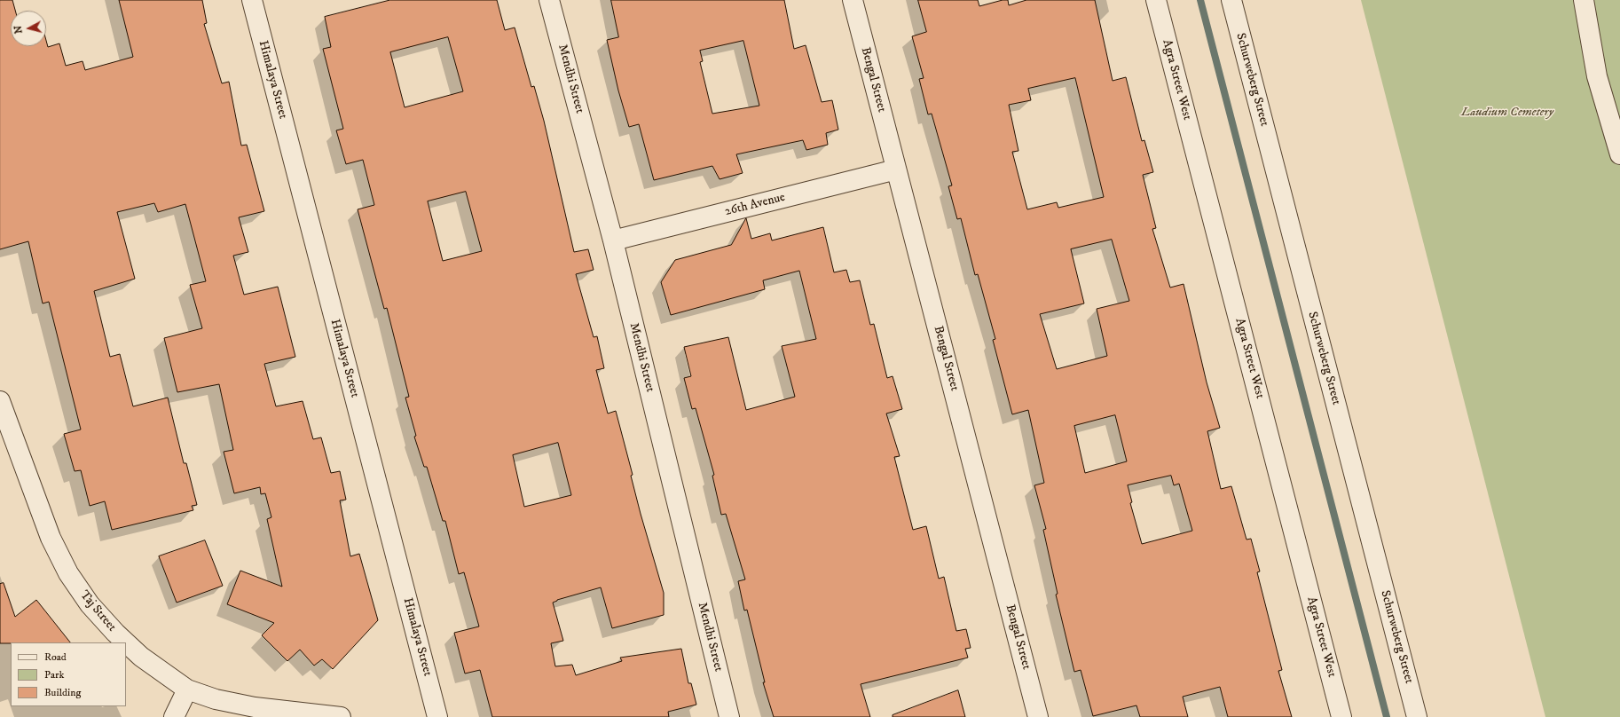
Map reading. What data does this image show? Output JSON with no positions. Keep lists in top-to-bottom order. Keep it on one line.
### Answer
{"streets":{"street":["Mendhi Street","Himalaya Street","Bengal Street","Agra Street West","Schurweberg Street","26th Avenue","Taj Street"]},"crossings":[["Mendhi Street","26th Avenue"],["Bengal Street","26th Avenue"]],"parks":["Laudium Cemetery"],"legend":["Road","Park","Building"],"north":"left"}
